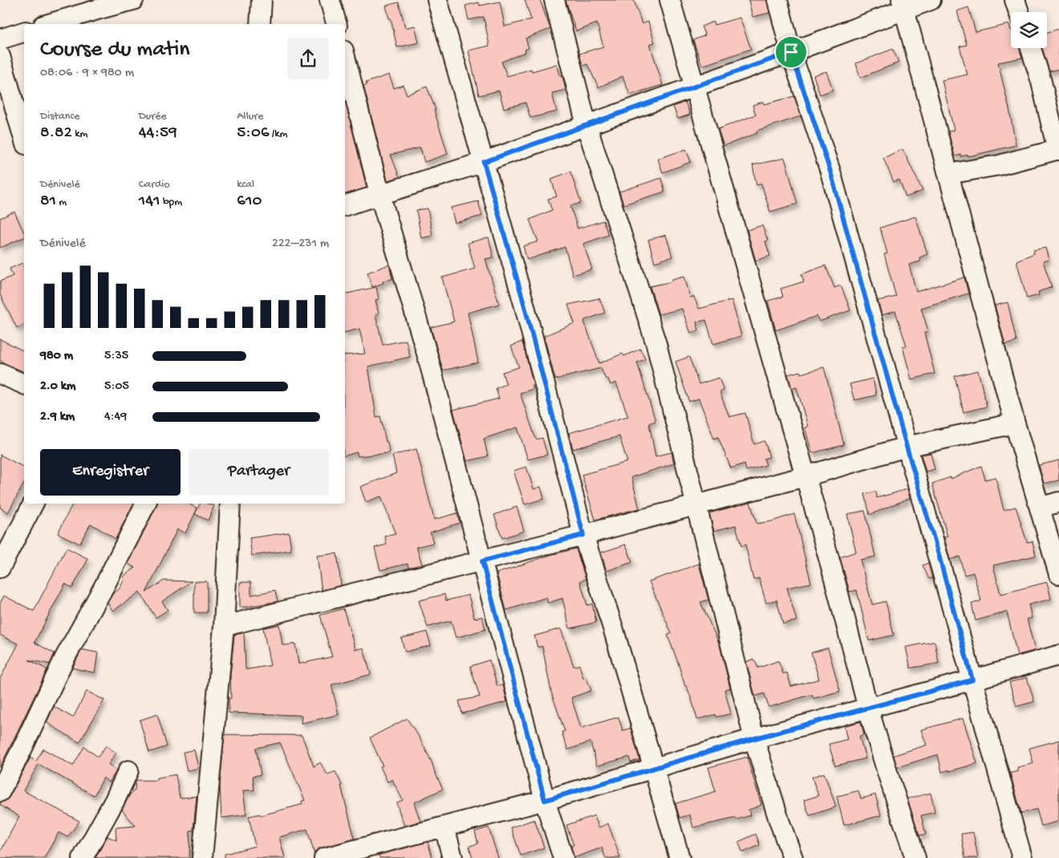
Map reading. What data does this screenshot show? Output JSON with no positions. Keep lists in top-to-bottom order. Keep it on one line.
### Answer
{"page":{"heading":["Course du matin","08:06 · 9 × 980 m"],"stats":[["Distance","8.82 km"],["Durée","44:59"],["Allure","5:06 /km"],["Dénivelé","81 m"],["Cardio","141 bpm"],["kcal","610"]],"chart":["Dénivelé","222–231 m"],"list":[{"name":"980 m","note":"5:35"},{"name":"2.0 km","note":"5:05"},{"name":"2.9 km","note":"4:49"}],"buttons":["Enregistrer","Partager"]}}
